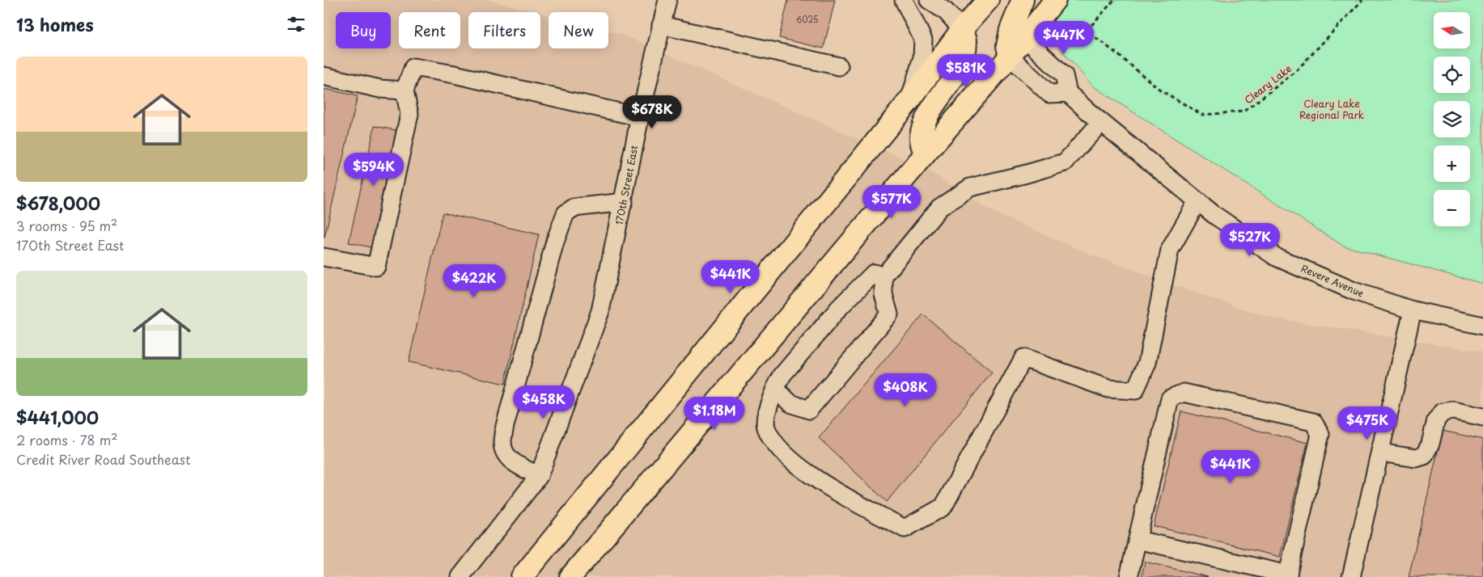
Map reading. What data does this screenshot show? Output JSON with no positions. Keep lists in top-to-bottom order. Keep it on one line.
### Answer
{"streets":{"street":["170th Street East","Revere Avenue"],"path":["Cleary Lake"]},"parks":["Cleary Lake Regional Park"],"house_numbers":["6025"],"north":"left","page":{"heading":"13 homes","map_buttons":["+","−"],"chip":["Buy","Rent","Filters","New"],"price":["$447K","$581K","$678K","$594K","$577K","$527K","$441K","$422K","$408K","$458K","$1.18M","$475K","$441K"],"list":[{"name":"$678,000","note":"3 rooms · 95 m² · 170th Street East"},{"name":"$441,000","note":"2 rooms · 78 m² · Credit River Road Southeast"}]}}
